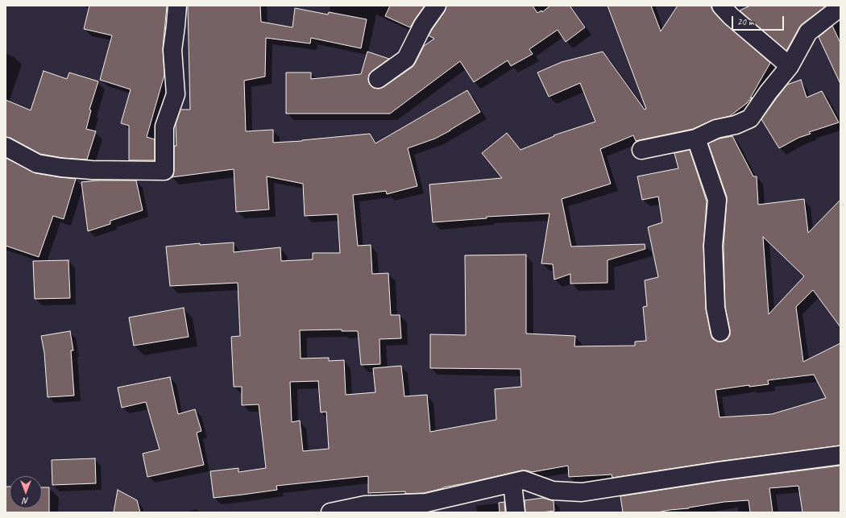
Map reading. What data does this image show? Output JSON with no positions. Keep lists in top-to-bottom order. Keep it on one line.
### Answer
{"scale_bar":"20 m","north":"bottom"}
